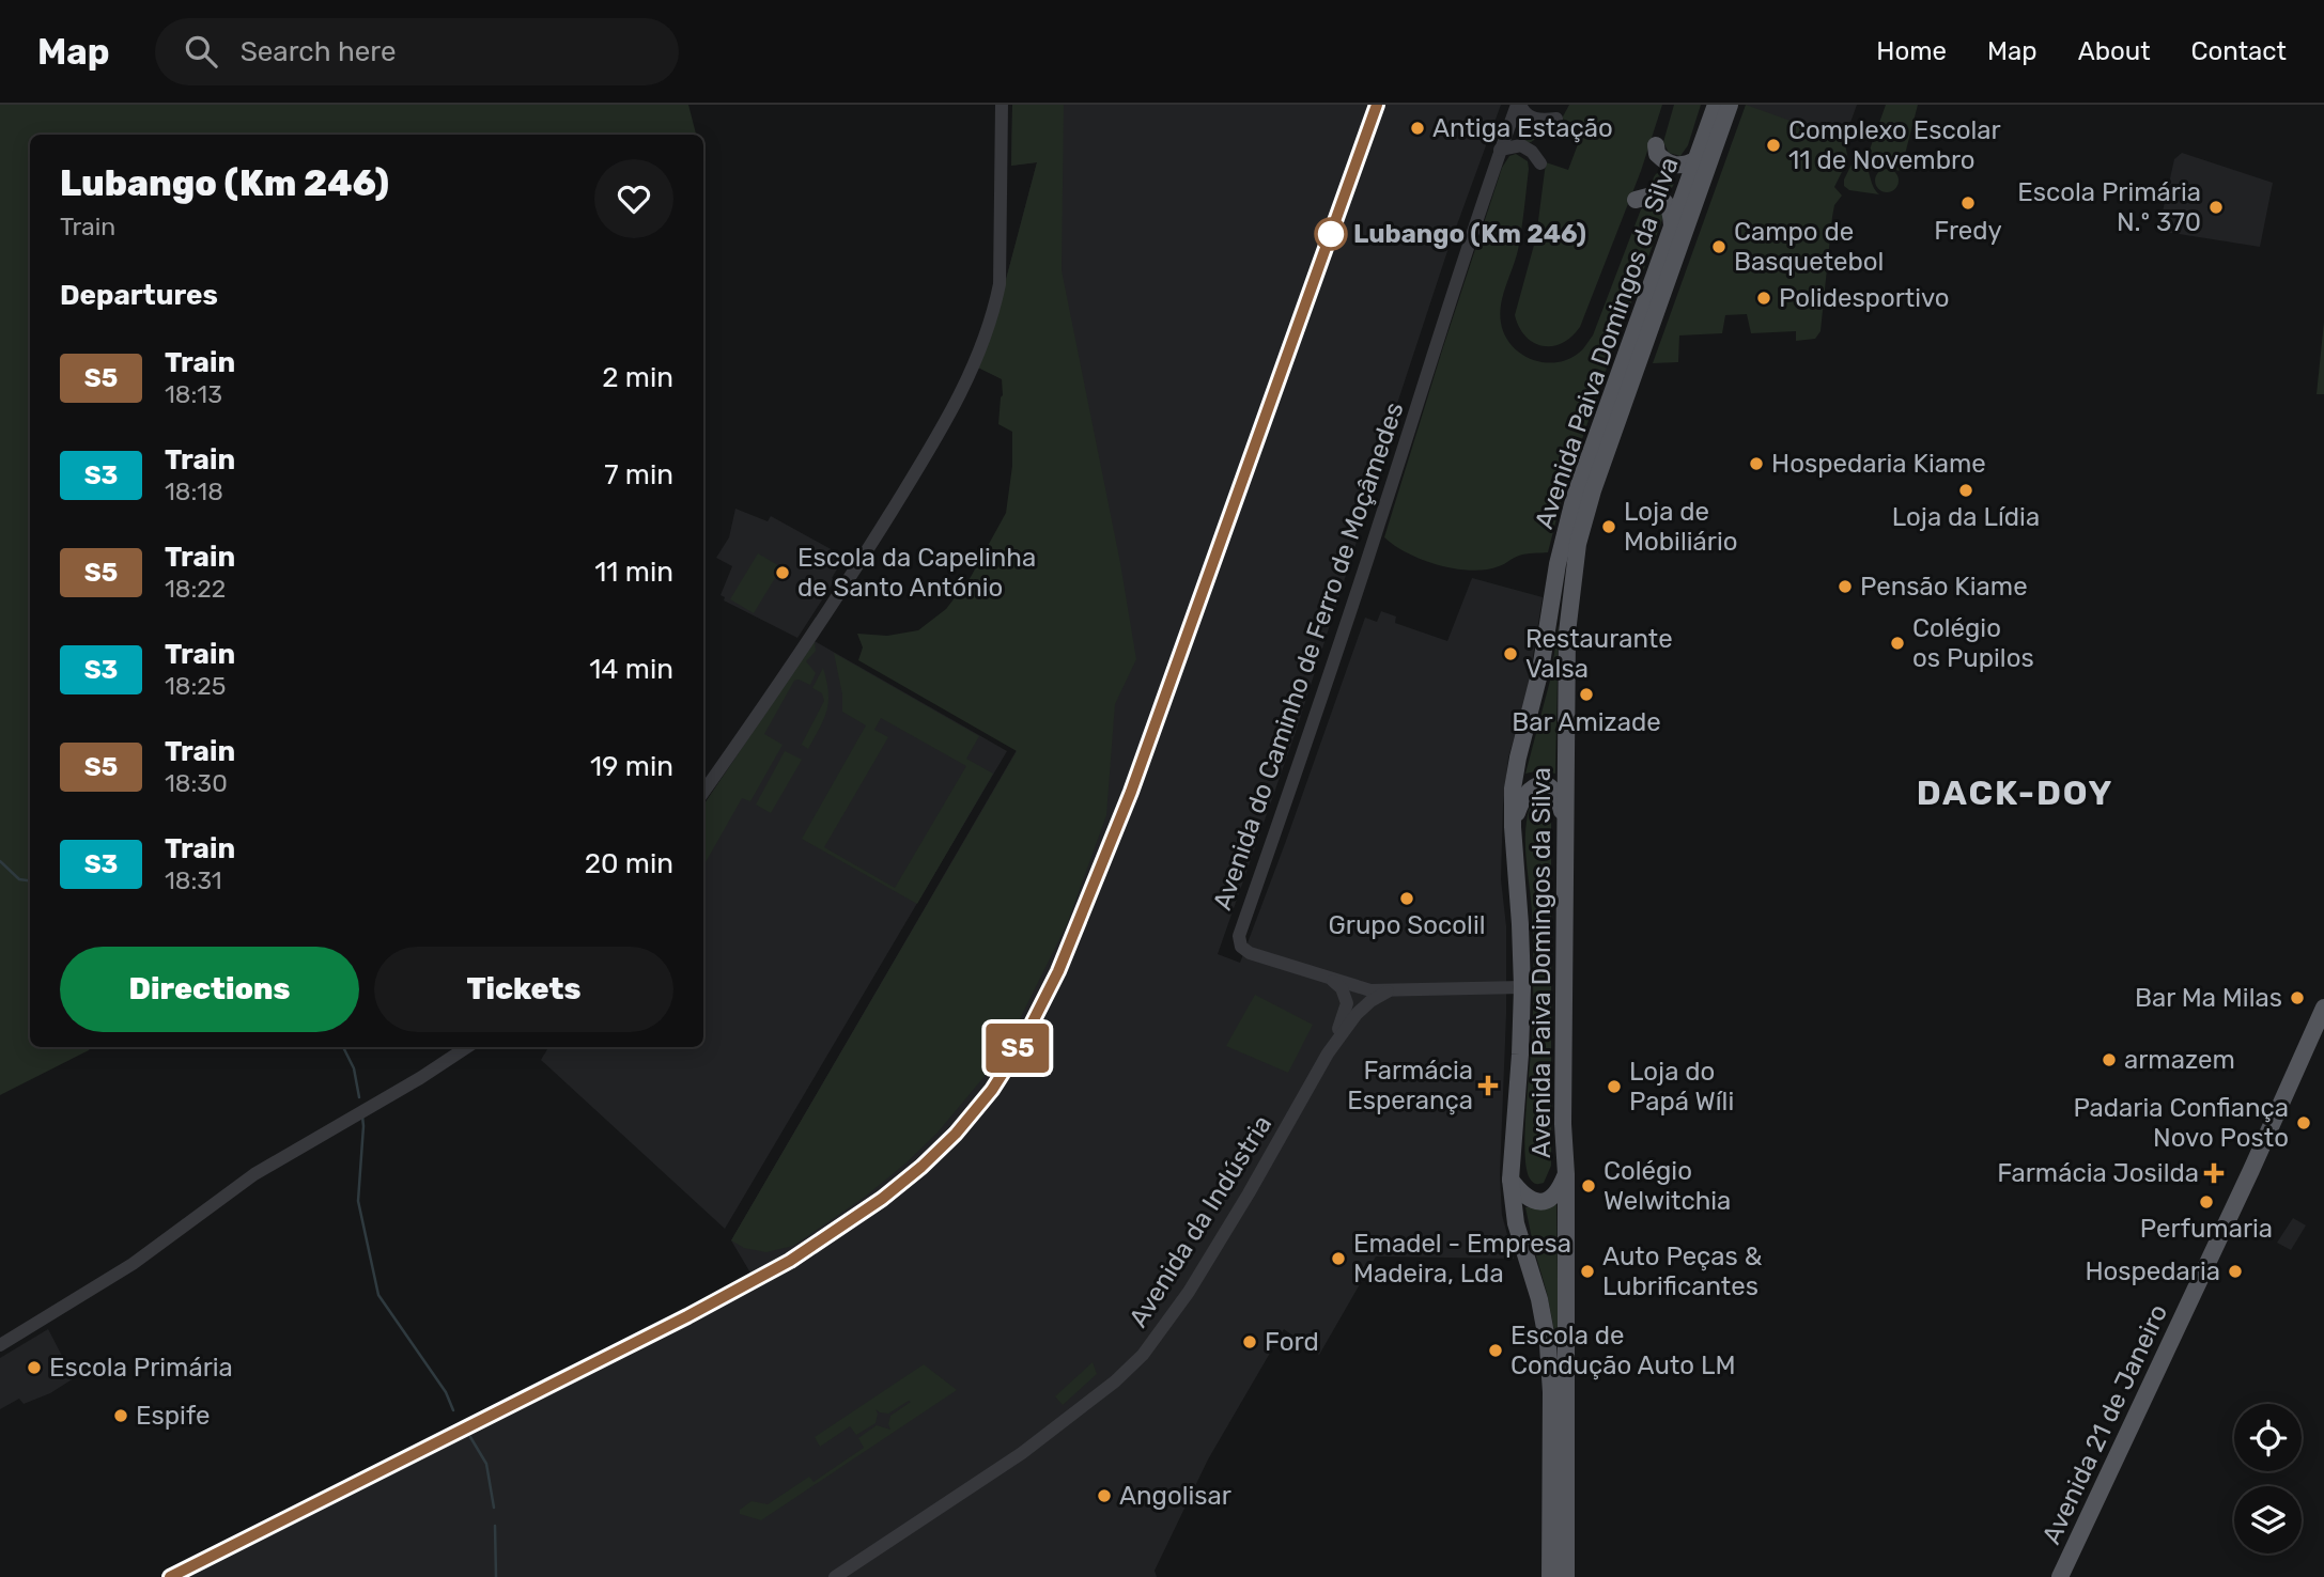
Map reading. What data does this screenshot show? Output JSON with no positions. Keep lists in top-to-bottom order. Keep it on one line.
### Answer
{"streets":{"main road":["Avenida Paiva Domingos da Silva","Avenida 21 de Janeiro"],"street":["Avenida do Caminho de Ferro de Moçâmedes","Avenida da Indústria"]},"crossings":[["Avenida Paiva Domingos da Silva","Avenida do Caminho de Ferro de Moçâmedes"],["Avenida do Caminho de Ferro de Moçâmedes","Avenida da Indústria"]],"districts":["DACK-DOY"],"places":{"other":["Antiga Estação","Complexo Escolar 11 de Novembro","Fredy","Escola Primária N.º 370","Lubango (Km 246)","Campo de Basquetebol","Polidesportivo","Hospedaria Kiame","Loja da Lídia","Loja de Mobiliário","Escola da Capelinha de Santo António","Pensão Kiame","Colégio os Pupilos","Restaurante Valsa","Bar Amizade","Grupo Socolil","Bar Ma Milas","armazem","Loja do Papá Wíli","Padaria Confiança Novo Posto","Colégio Welwitchia","Perfumaria","Emadel - Empresa Madeira, Lda","Auto Peças & Lubrificantes","Hospedaria","Ford","Escola de Condução Auto LM","Escola Primária","Espife","Angolisar"],"health":["Farmácia Esperança","Farmácia Josilda"]},"page":{"header":"Map","search":"Search here","nav":["Home","Map","About","Contact"],"on_map":"S5","heading":[["Lubango (Km 246)","Train"],"Departures"],"list":[{"mark":"S5","name":"Train","note":"18:13","value":"2 min"},{"mark":"S3","name":"Train","note":"18:18","value":"7 min"},{"mark":"S5","name":"Train","note":"18:22","value":"11 min"},{"mark":"S3","name":"Train","note":"18:25","value":"14 min"},{"mark":"S5","name":"Train","note":"18:30","value":"19 min"},{"mark":"S3","name":"Train","note":"18:31","value":"20 min"}],"buttons":["Directions","Tickets"]}}
